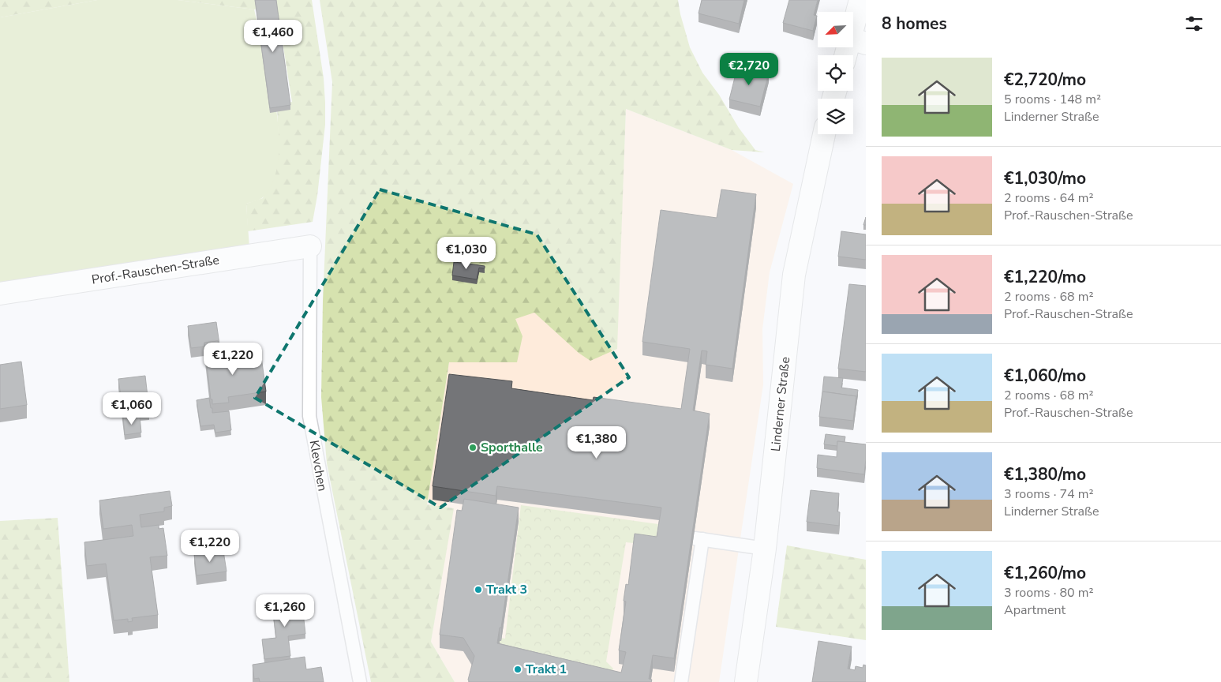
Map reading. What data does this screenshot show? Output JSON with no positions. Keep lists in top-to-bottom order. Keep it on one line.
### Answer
{"streets":{"main road":["Prof.-Rauschen-Straße","Linderner Straße"],"lane":["Klevchen"]},"crossings":[["Prof.-Rauschen-Straße","Klevchen"]],"places":["Sporthalle","Trakt 3","Trakt 1"],"north":"bottom left","page":{"heading":"8 homes","price":["€1,460","€2,720","€1,030","€1,220","€1,060","€1,380","€1,220","€1,260"],"list":[{"name":"€2,720/mo","note":"5 rooms · 148 m² · Linderner Straße"},{"name":"€1,030/mo","note":"2 rooms · 64 m² · Prof.-Rauschen-Straße"},{"name":"€1,220/mo","note":"2 rooms · 68 m² · Prof.-Rauschen-Straße"},{"name":"€1,060/mo","note":"2 rooms · 68 m² · Prof.-Rauschen-Straße"},{"name":"€1,380/mo","note":"3 rooms · 74 m² · Linderner Straße"},{"name":"€1,260/mo","note":"3 rooms · 80 m² · Apartment"}]}}
